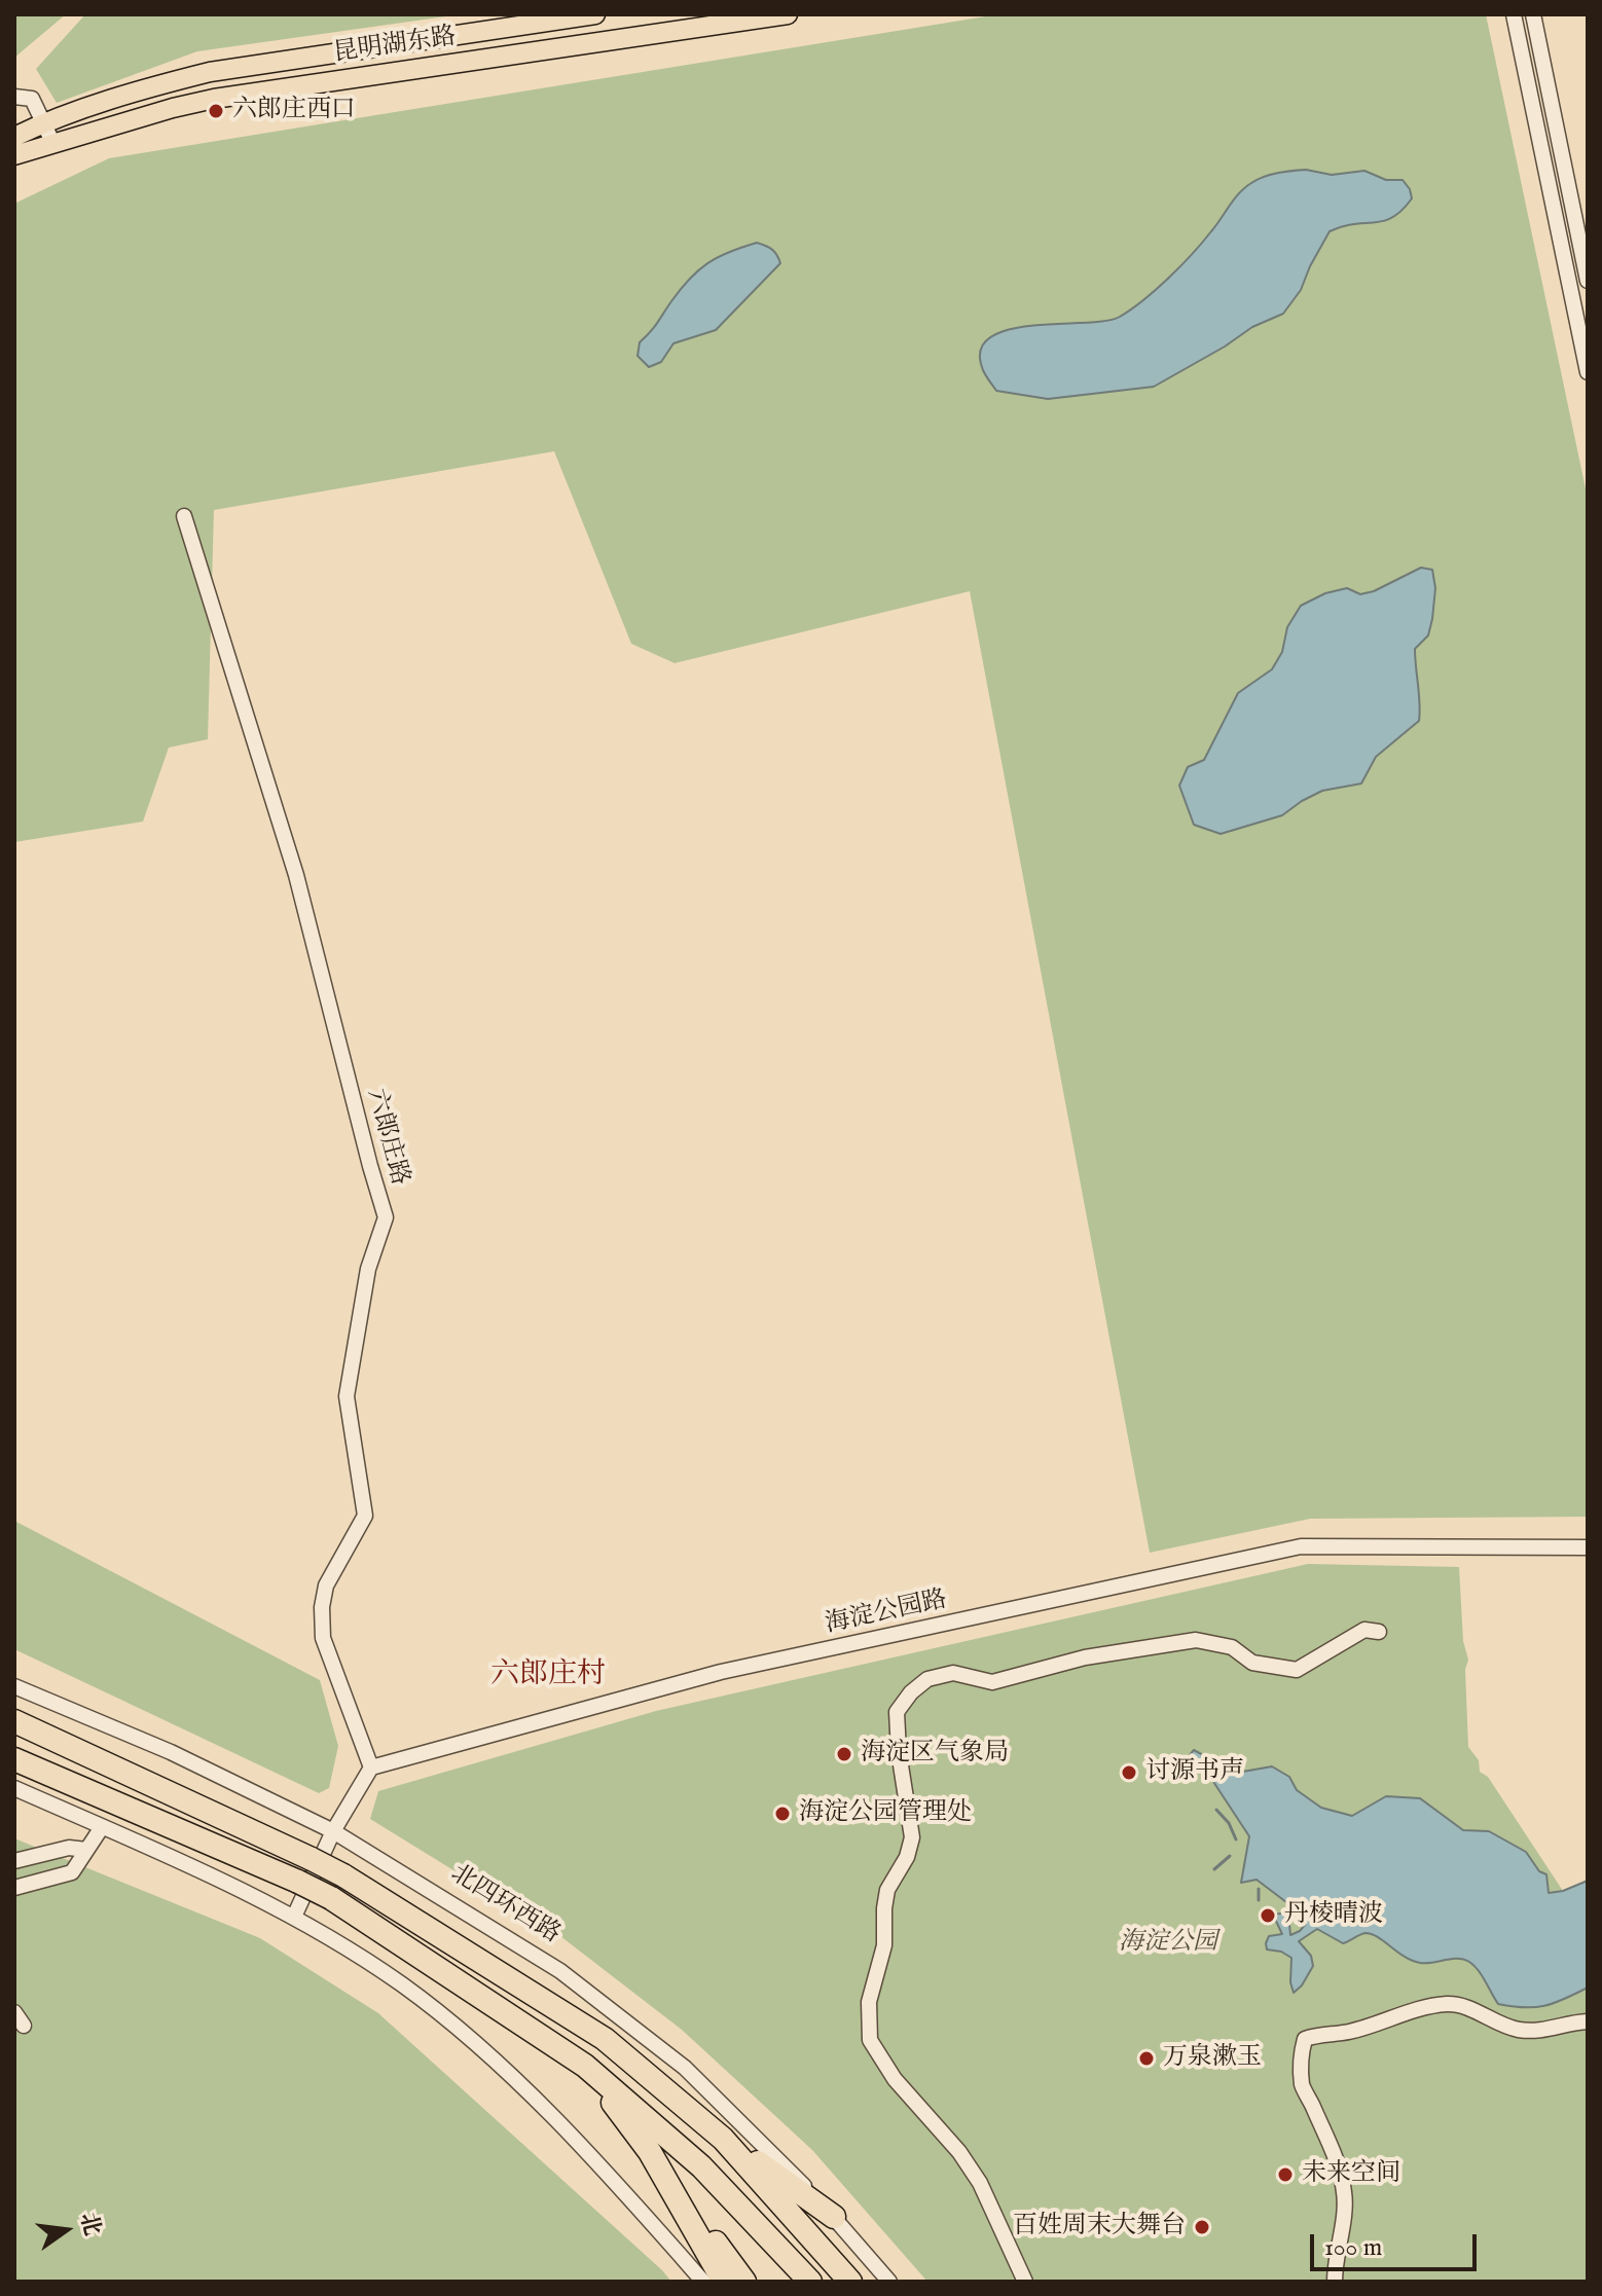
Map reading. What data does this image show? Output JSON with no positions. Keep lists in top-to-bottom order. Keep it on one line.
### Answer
{"streets":{"main road":["昆明湖东路"],"street":["六郎庄路","海淀公园路","北四环西路"]},"crossings":[["六郎庄路","海淀公园路"]],"districts":["六郎庄村"],"parks":["海淀公园"],"places":["六郎庄西口","海淀区气象局","讨源书声","海淀公园管理处","丹棱晴波","万泉漱玉","未来空间","百姓周末大舞台"],"scale_bar":"100 m","north":"right"}
